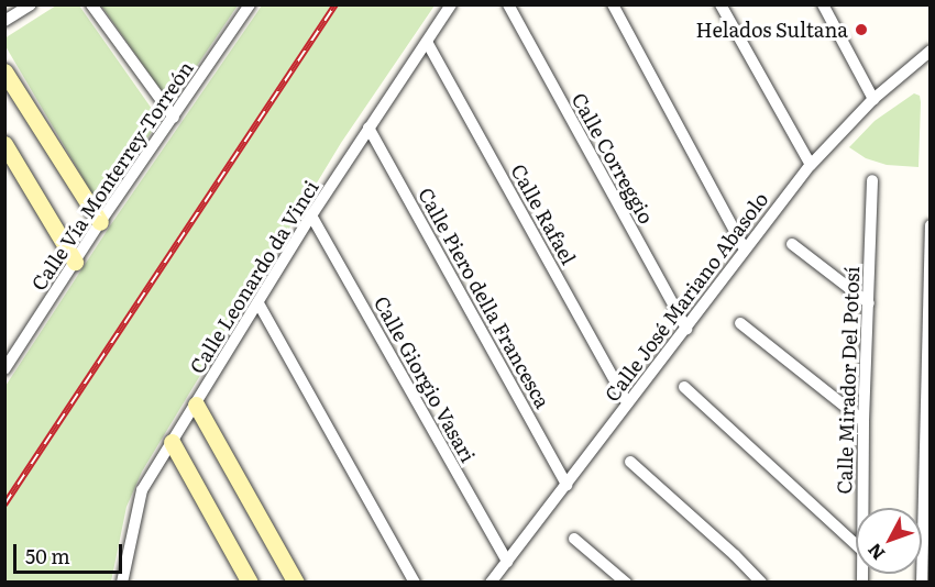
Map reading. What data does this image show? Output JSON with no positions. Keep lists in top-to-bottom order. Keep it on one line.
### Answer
{"streets":{"street":["Calle Correggio","Calle Vía Monterrey-Torreón","Calle Rafael","Calle Leonardo da Vinci","Calle José Mariano Abasolo","Calle Piero della Francesca","Calle Giorgio Vasari","Calle Mirador Del Potosí"]},"crossings":[["Calle Correggio","Calle José Mariano Abasolo"],["Calle Rafael","Calle Leonardo da Vinci"],["Calle Rafael","Calle José Mariano Abasolo"],["Calle Leonardo da Vinci","Calle Piero della Francesca"],["Calle Leonardo da Vinci","Calle Giorgio Vasari"],["Calle José Mariano Abasolo","Calle Piero della Francesca"],["Calle José Mariano Abasolo","Calle Giorgio Vasari"]],"places":["Helados Sultana"],"scale_bar":"50 m","north":"bottom left"}
